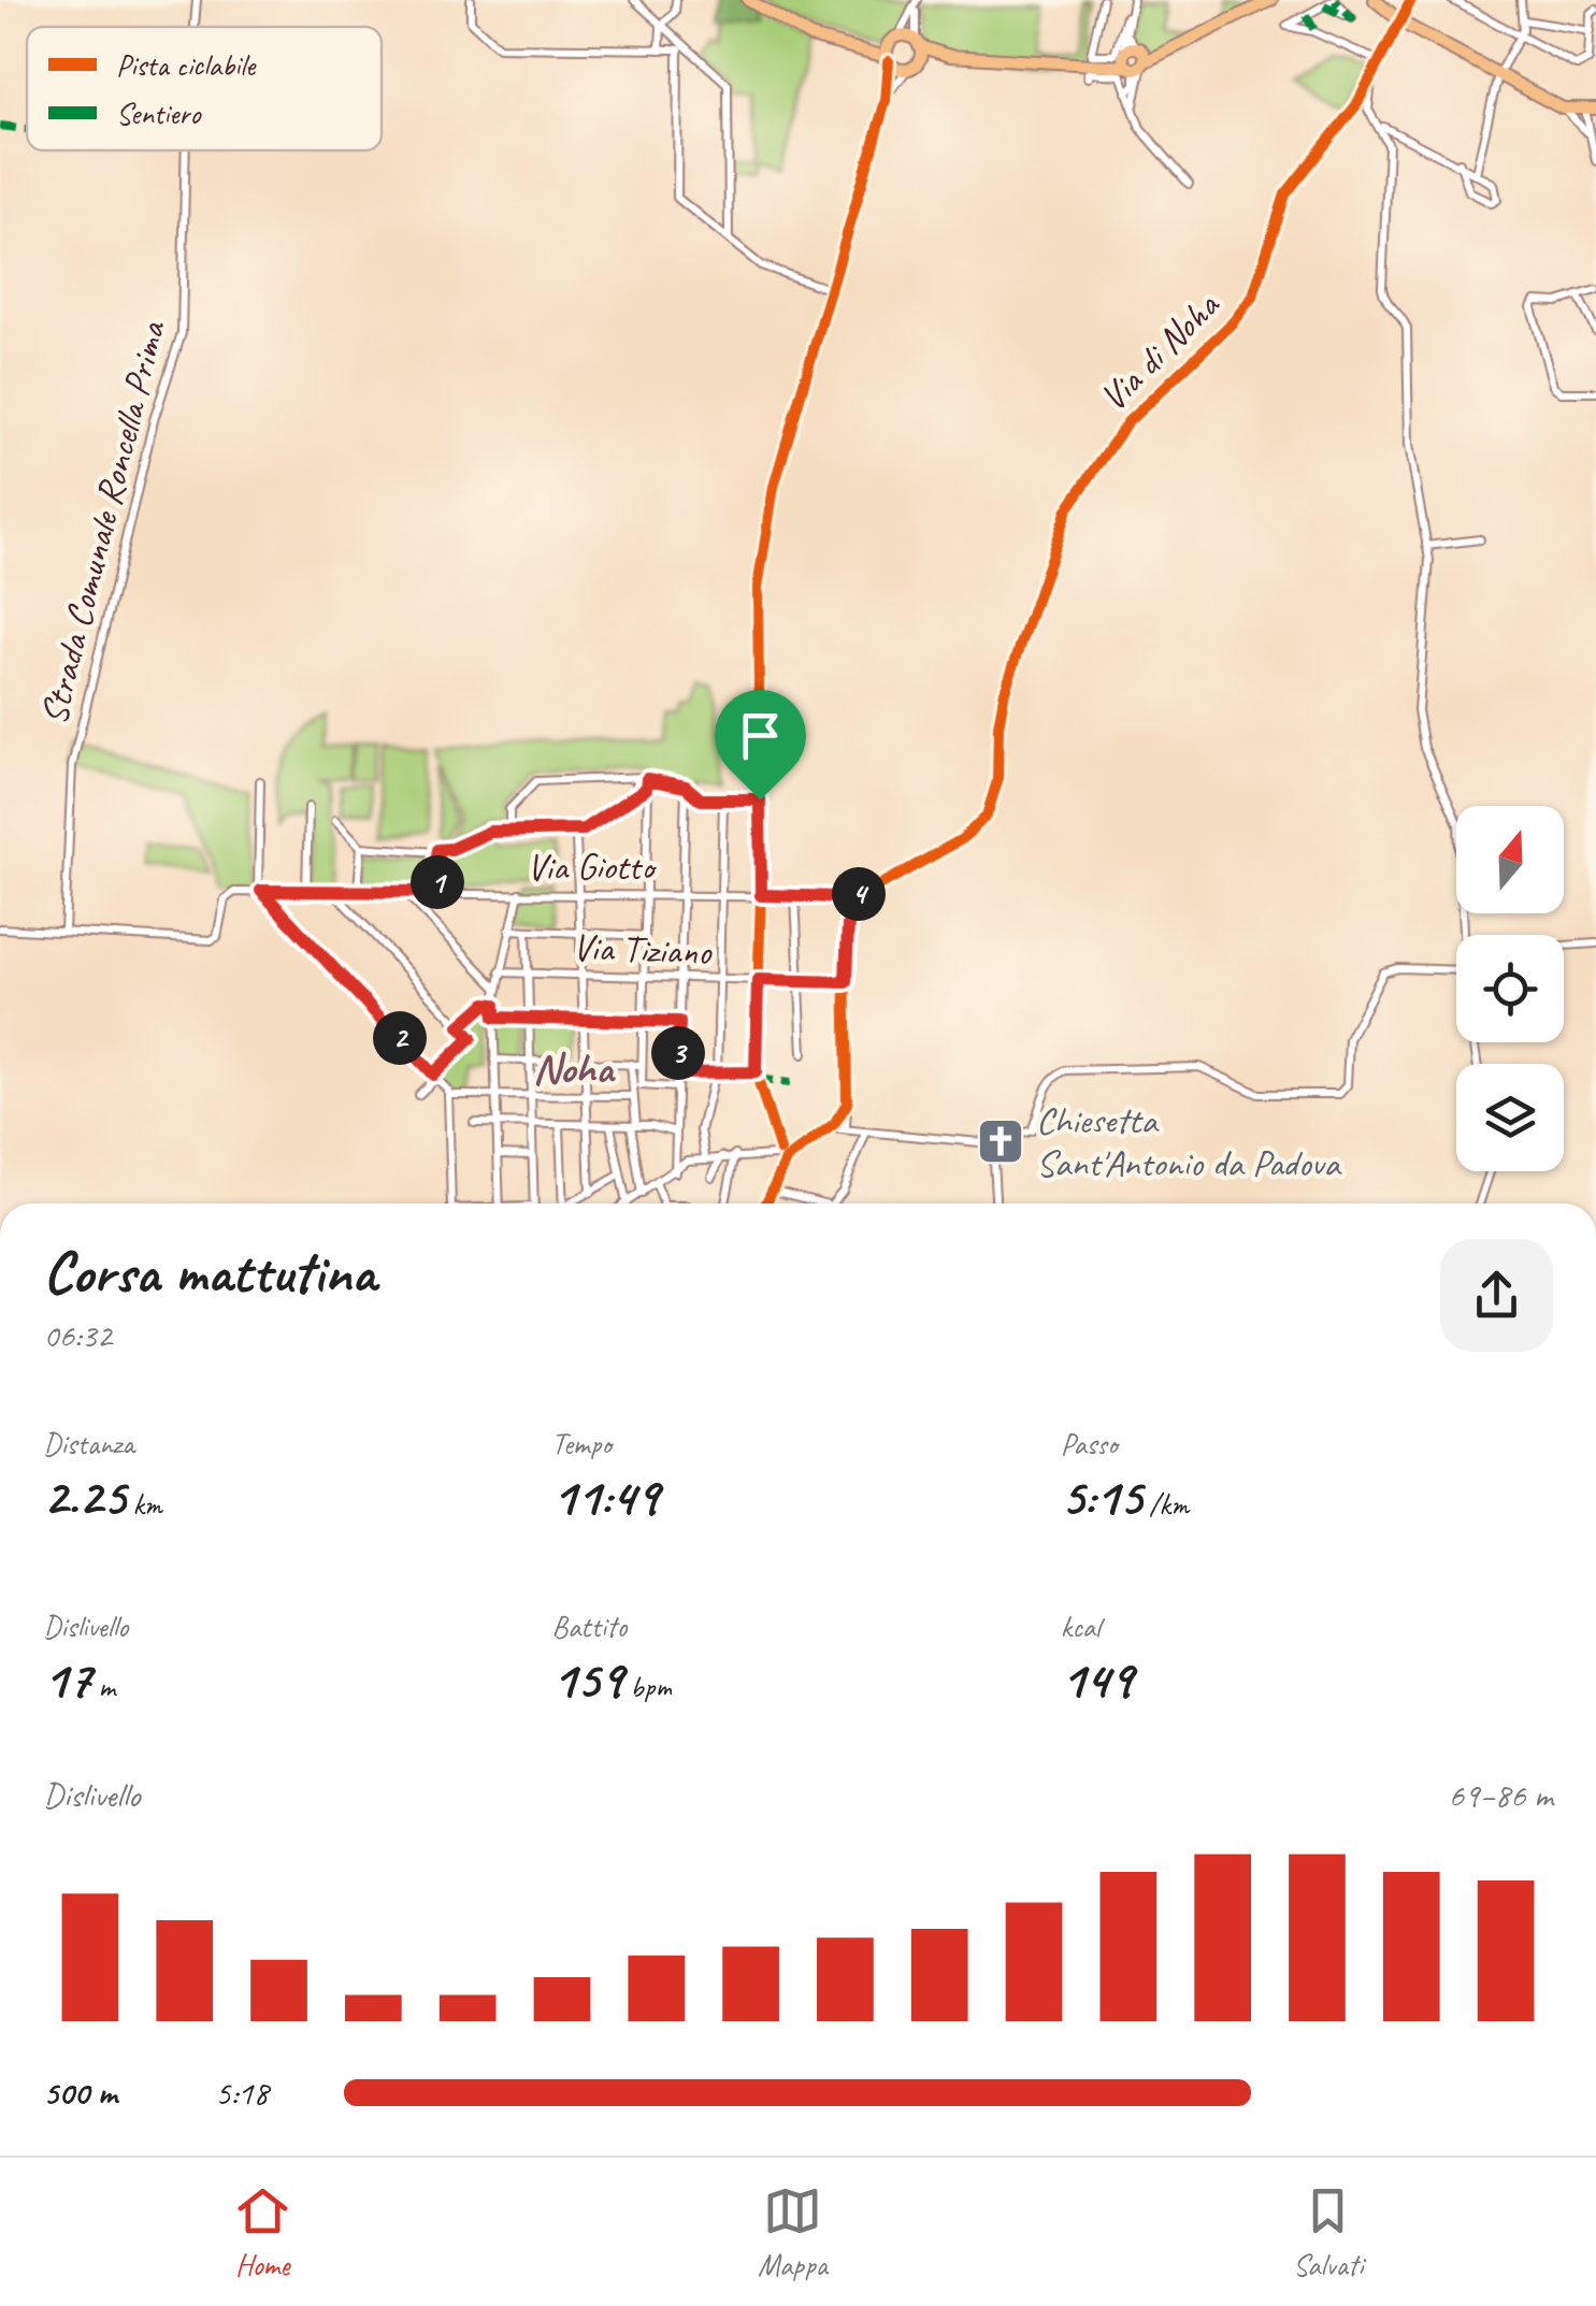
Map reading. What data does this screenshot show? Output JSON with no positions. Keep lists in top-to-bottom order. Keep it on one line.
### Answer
{"streets":{"street":["Via di Noha","Strada Comunale Roncella Prima","Via Giotto","Via Tiziano"]},"crossings":[["Via di Noha","Via Giotto"]],"districts":["Noha"],"places":{"church":["Chiesetta Sant'Antonio da Padova"]},"legend":["Pista ciclabile","Sentiero"],"north":"top","page":{"pins":["1","4","2","3"],"heading":["Corsa mattutina","06:32"],"stats":[["Distanza","2.25 km"],["Tempo","11:49"],["Passo","5:15 /km"],["Dislivello","17 m"],["Battito","159 bpm"],["kcal","149"]],"chart":["Dislivello","69–86 m"],"list":[{"name":"500 m","note":"5:18"}],"tabs":["Home","Mappa","Salvati"]}}
